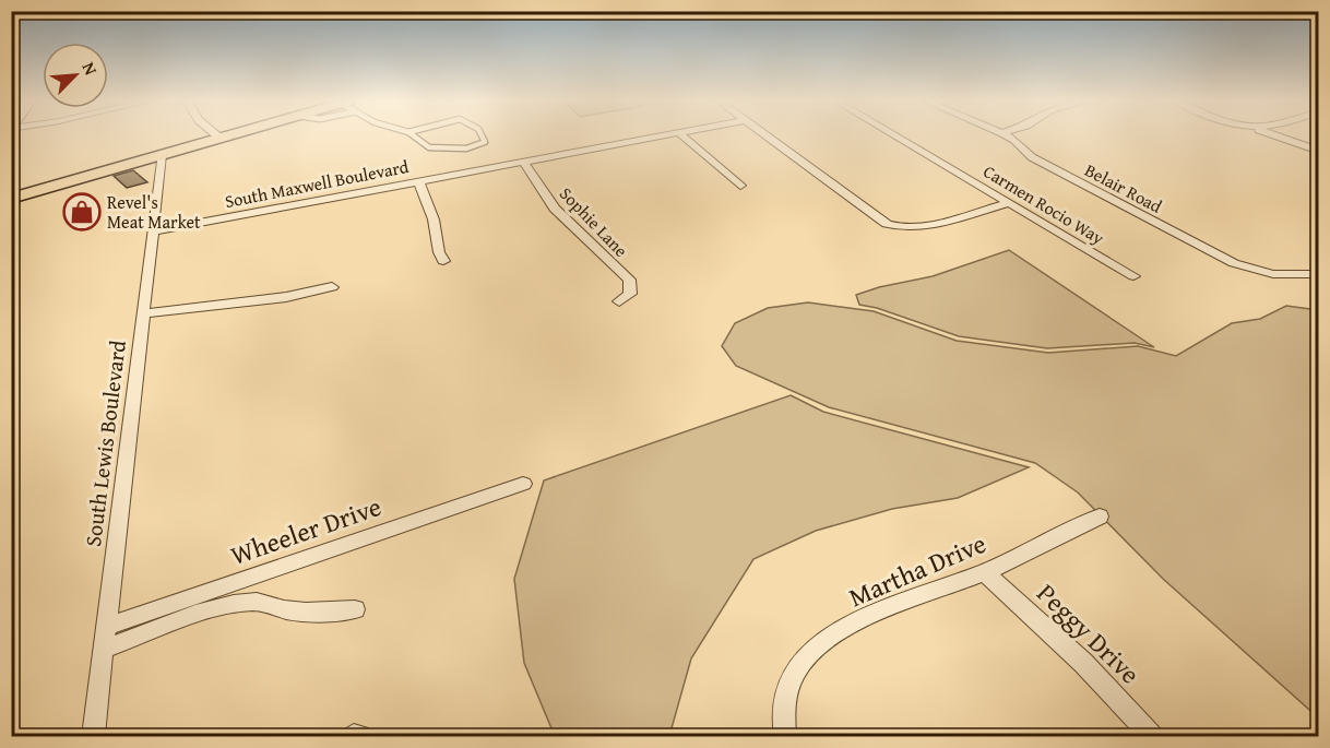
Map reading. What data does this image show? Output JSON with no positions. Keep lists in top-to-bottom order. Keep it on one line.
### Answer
{"streets":{"street":["South Maxwell Boulevard","Belair Road","Carmen Rocio Way","Sophie Lane","South Lewis Boulevard","Wheeler Drive","Martha Drive","Peggy Drive"]},"crossings":[["South Maxwell Boulevard","Sophie Lane"],["South Maxwell Boulevard","South Lewis Boulevard"],["South Lewis Boulevard","Wheeler Drive"],["Martha Drive","Peggy Drive"]],"places":{"shop":["Revel's Meat Market"]},"north":"top right"}
